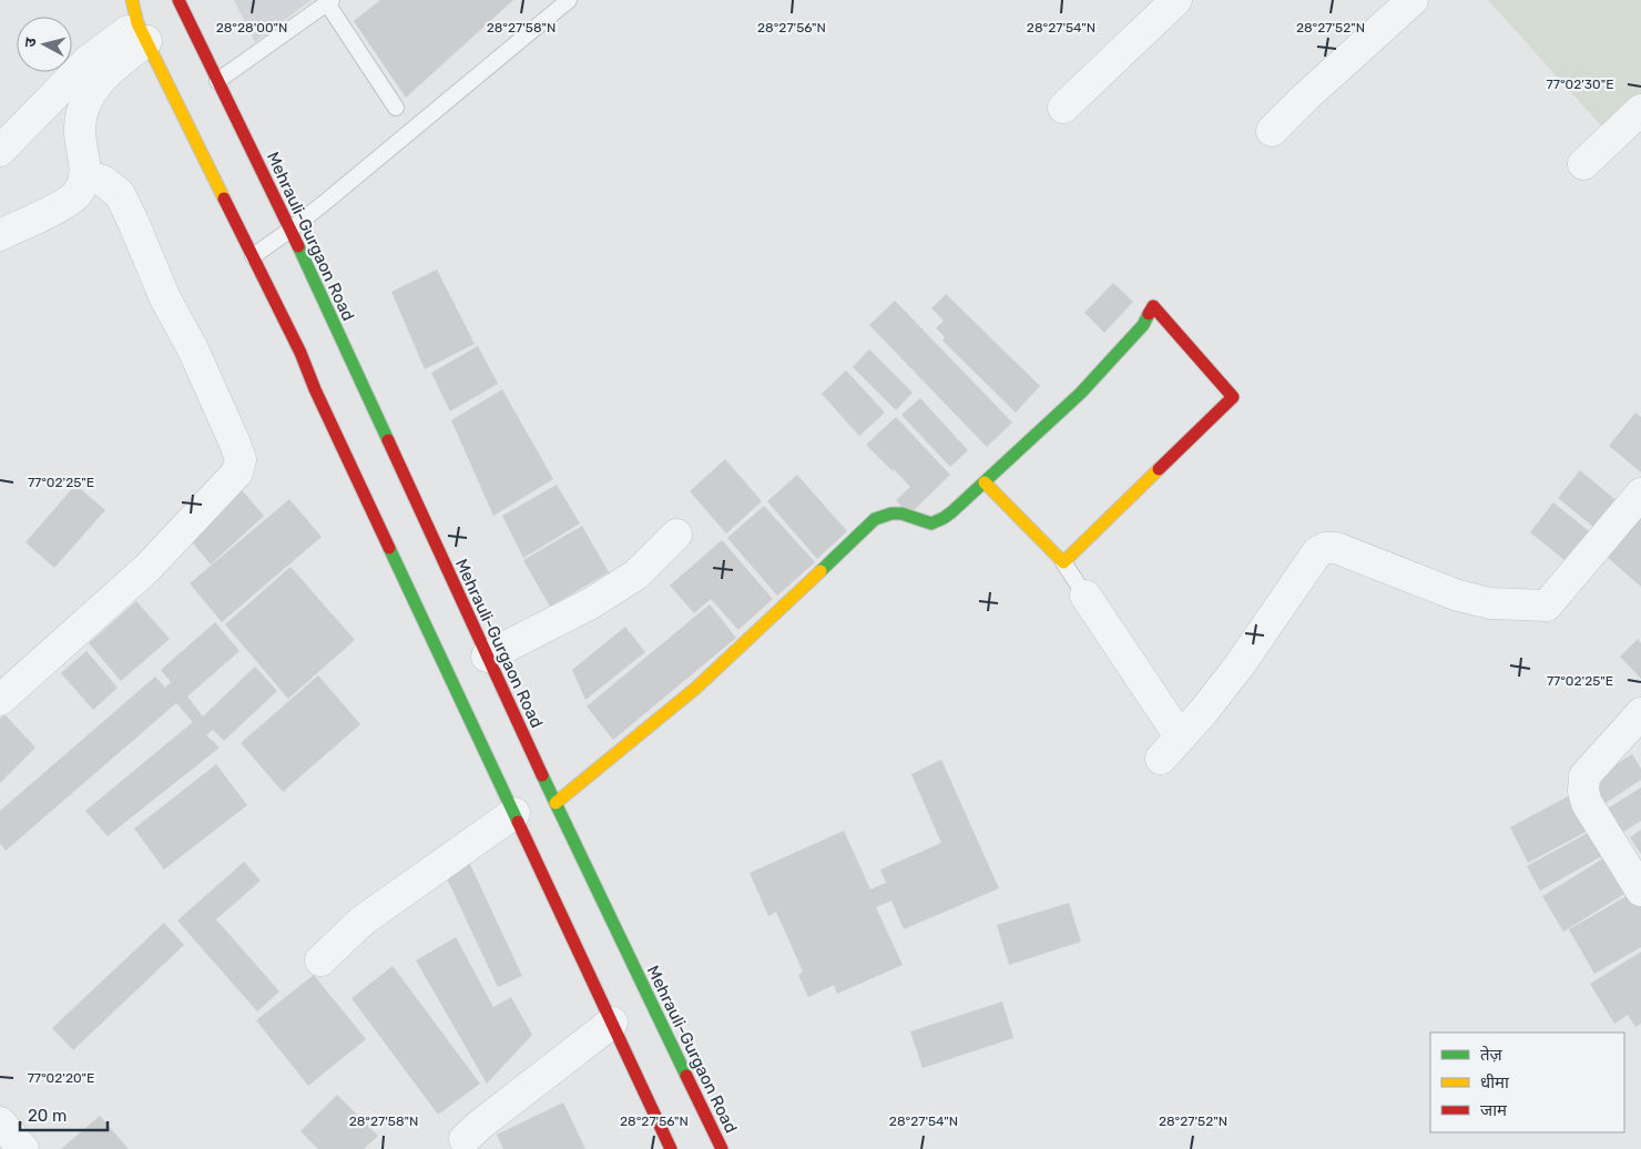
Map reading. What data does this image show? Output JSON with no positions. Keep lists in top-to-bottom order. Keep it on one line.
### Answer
{"streets":{"main road":["Mehrauli-Gurgaon Road"]},"legend":["तेज़","धीमा","जाम"],"scale_bar":"20 m","north":"left","coordinates":["28°28'00\"N","28°27'58\"N","28°27'56\"N","28°27'54\"N","28°27'52\"N","77°02'30\"E","77°02'25\"E","77°02'20\"E"]}
